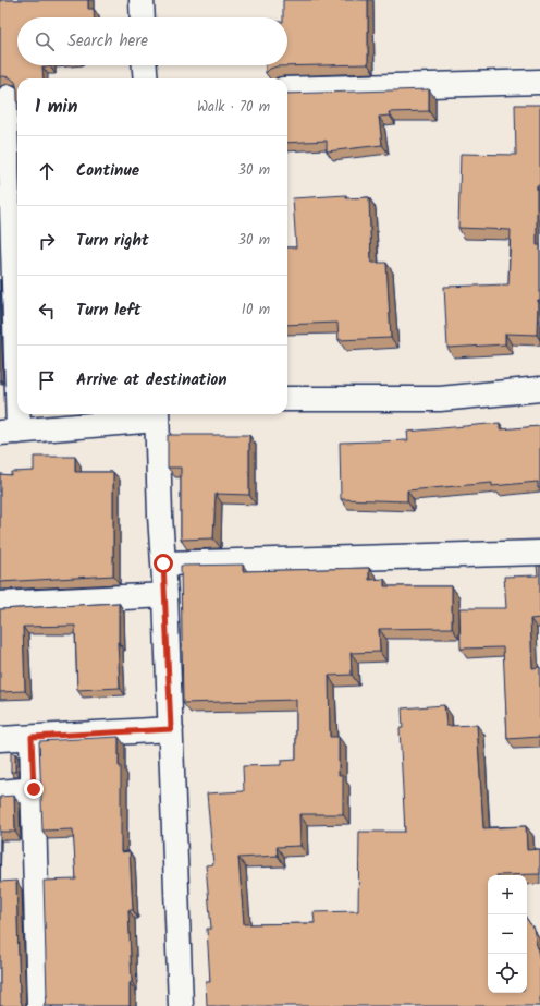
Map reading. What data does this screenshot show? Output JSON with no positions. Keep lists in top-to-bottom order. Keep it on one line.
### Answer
{"page":{"search":"Search here","heading":["1 min","Walk · 70 m"],"list":[["Continue","30 m"],["Turn right","30 m"],["Turn left","10 m"],"Arrive at destination"],"map_buttons":["+","−"]}}
